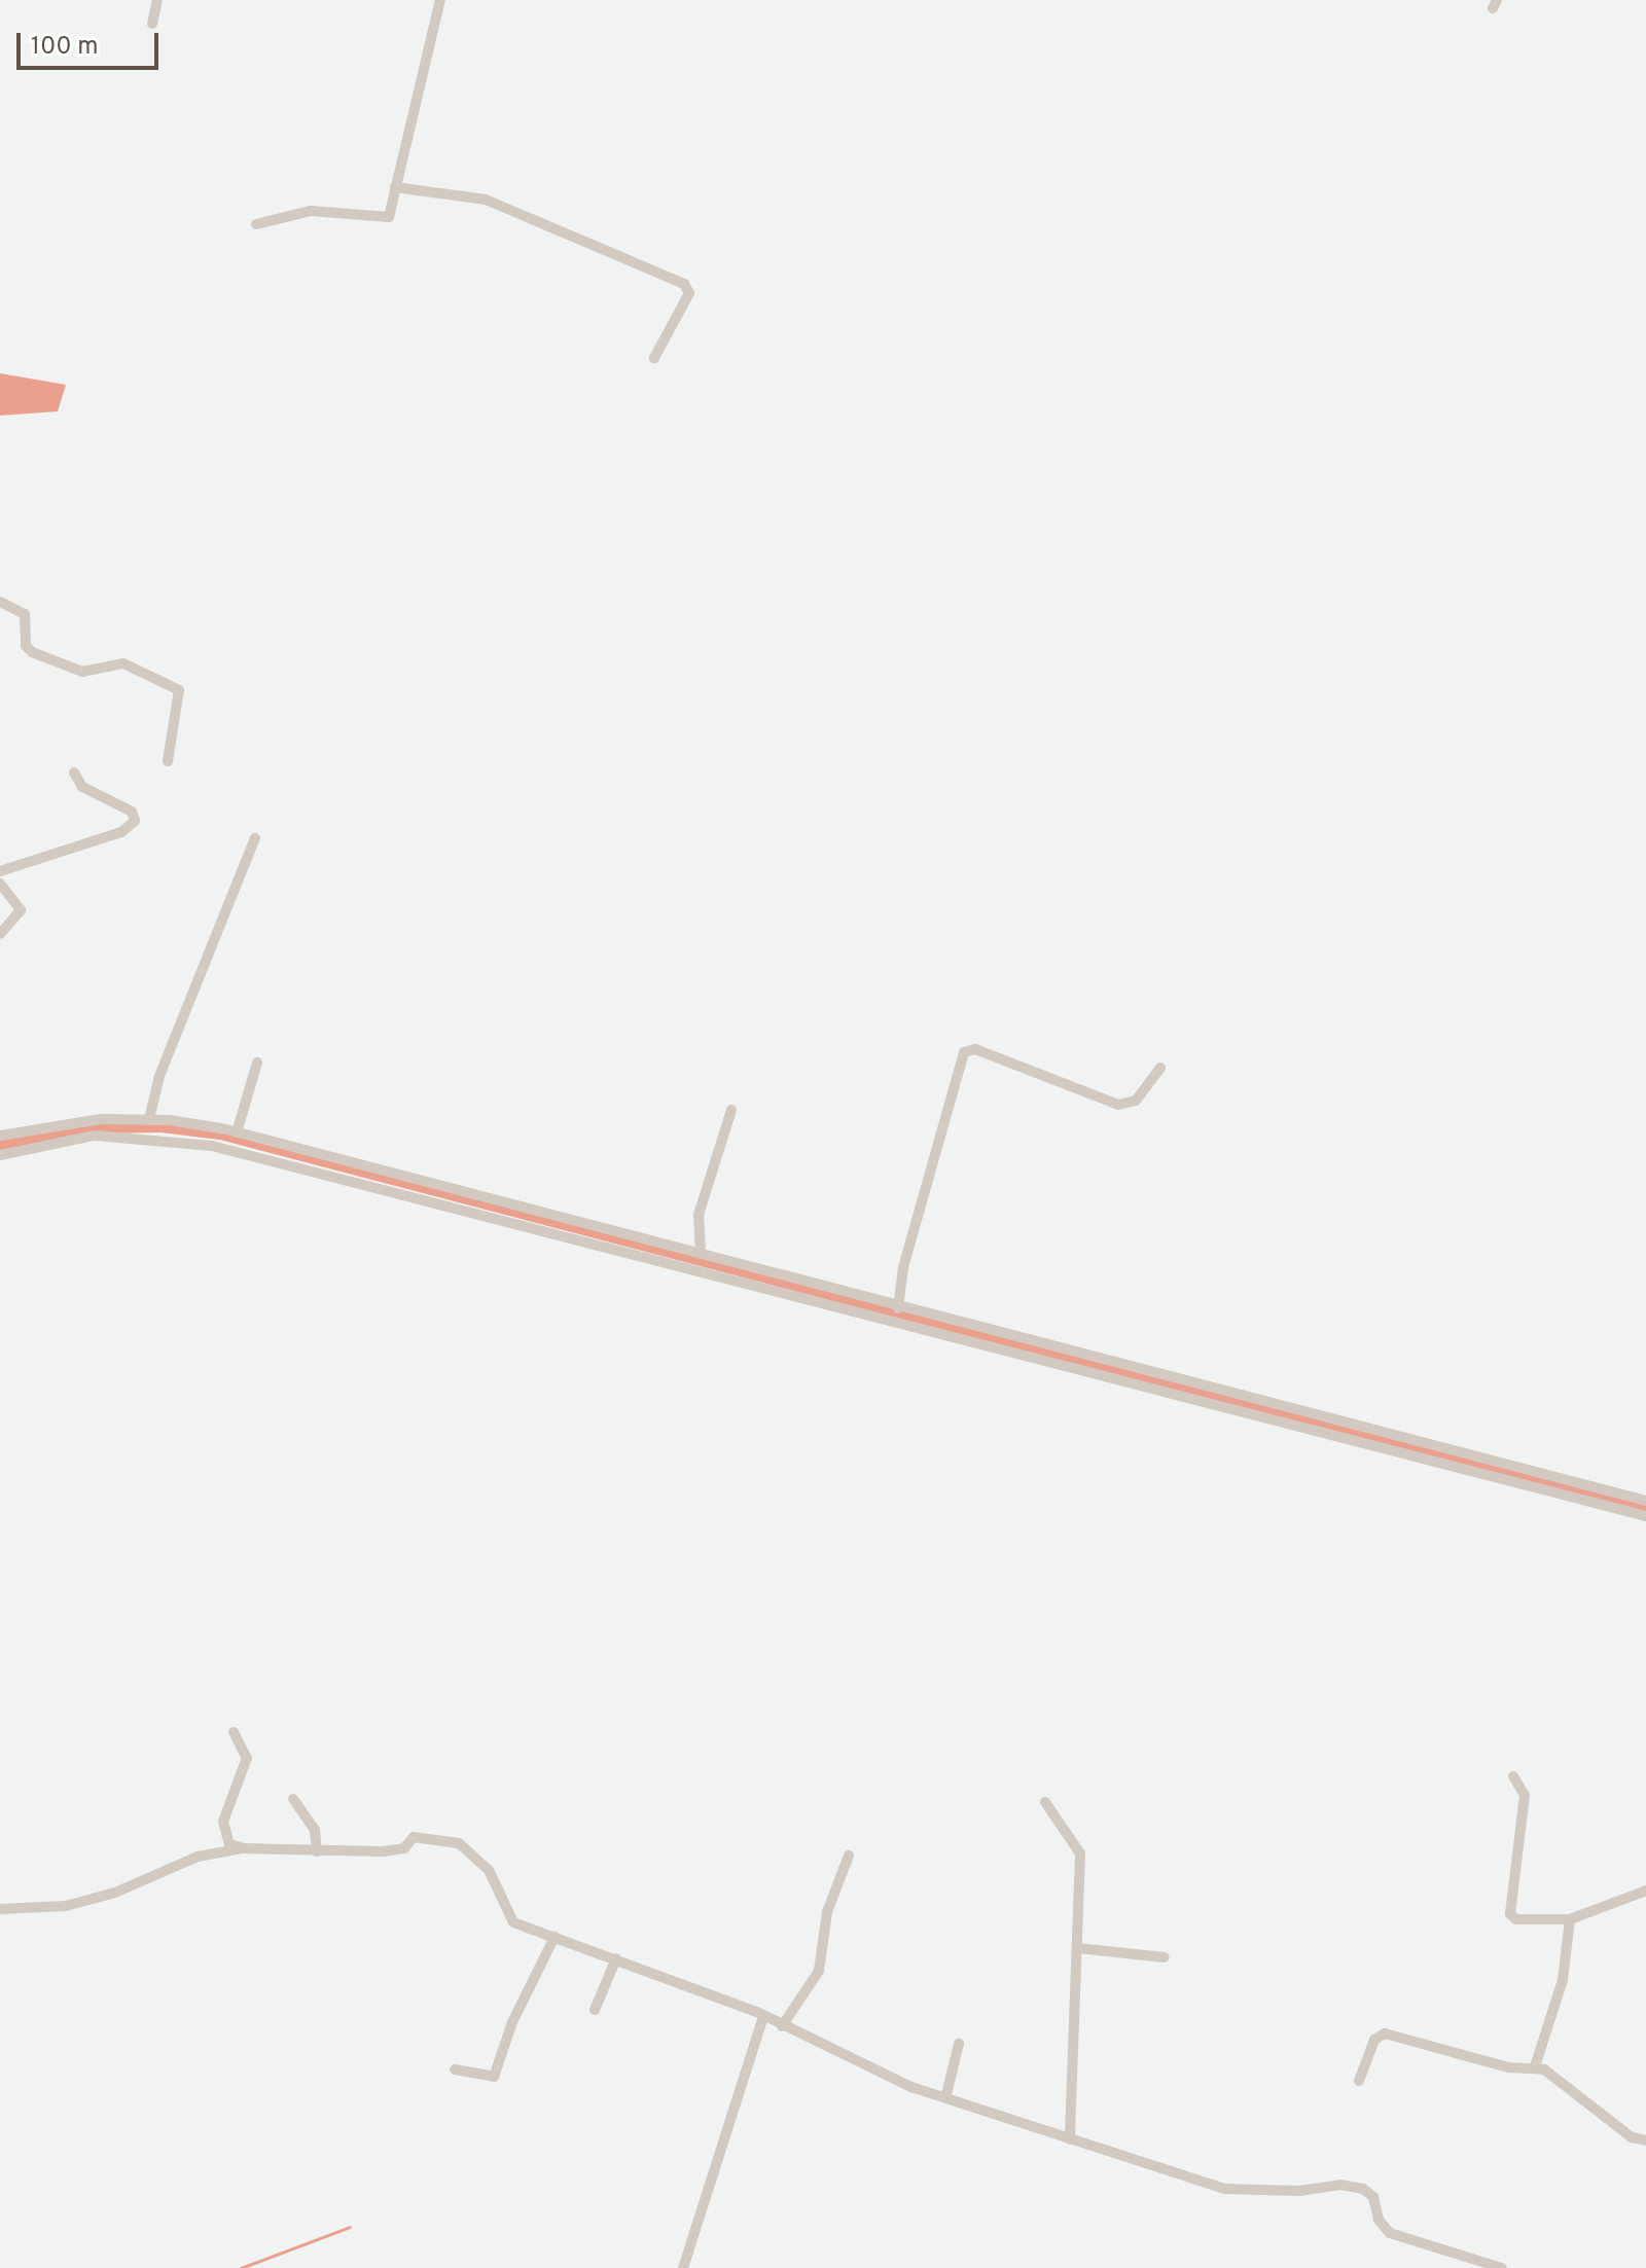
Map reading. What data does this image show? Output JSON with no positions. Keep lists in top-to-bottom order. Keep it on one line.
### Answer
{"scale_bar":"100 m"}
